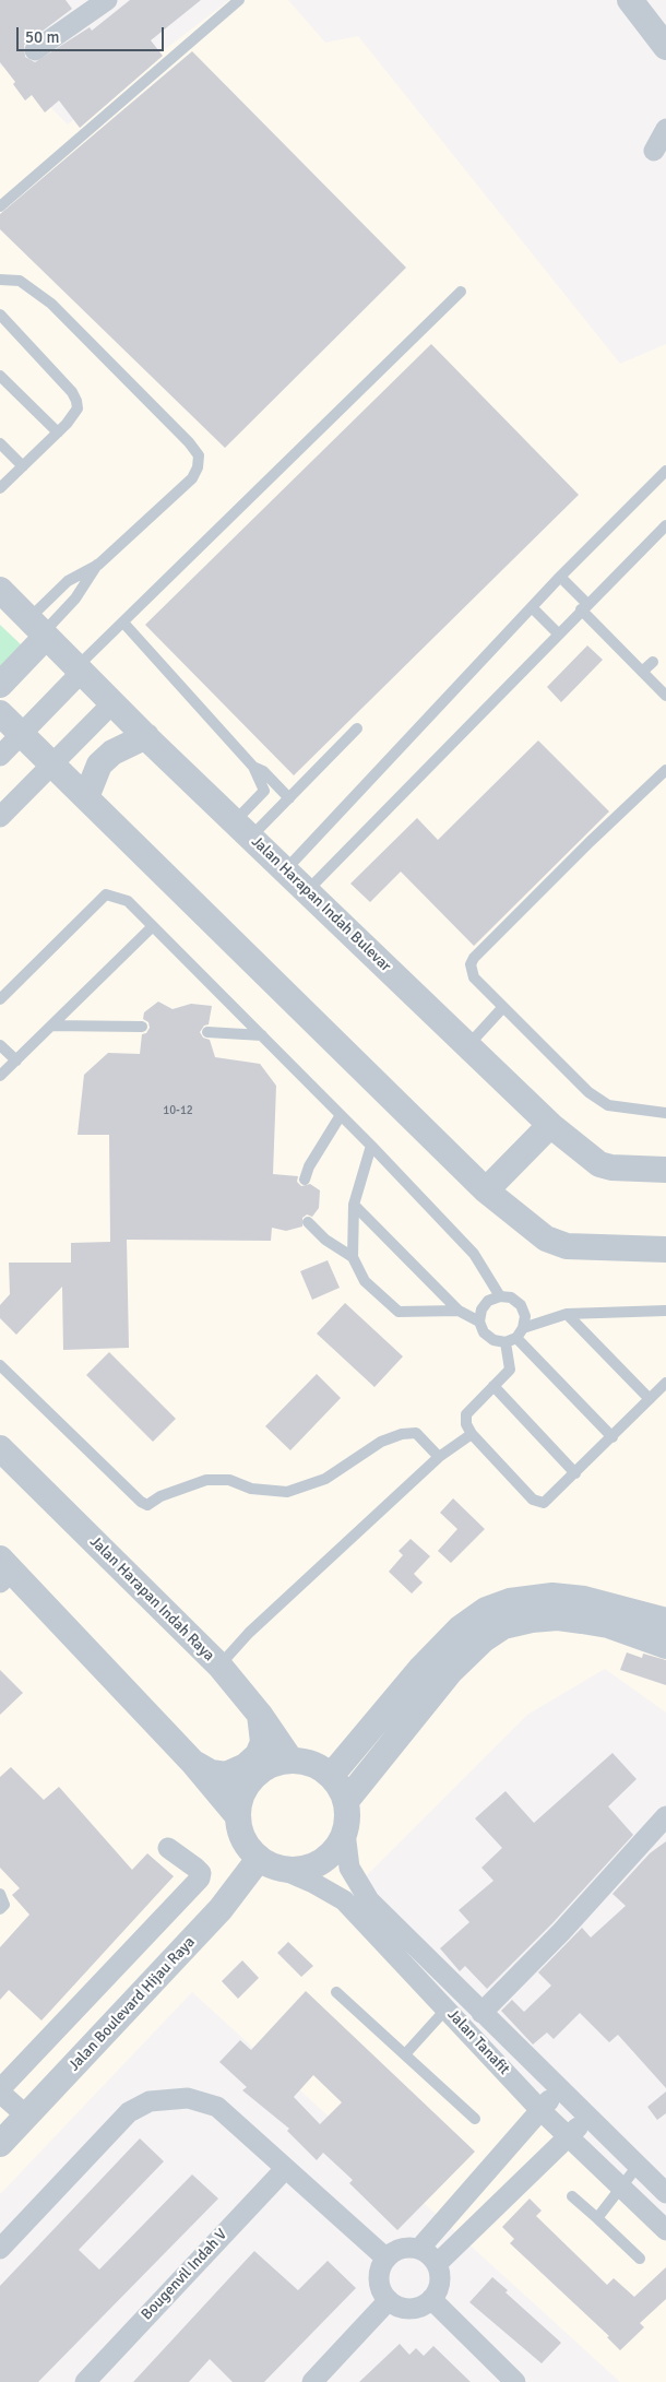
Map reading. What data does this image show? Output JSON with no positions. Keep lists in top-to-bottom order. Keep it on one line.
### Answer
{"streets":{"street":["Jalan Harapan Indah Bulevar","Jalan Harapan Indah Raya","Jalan Boulevard Hijau Raya","Jalan Tanafit","Bougenvil Indah V"]},"crossings":[["Jalan Harapan Indah Raya","Jalan Boulevard Hijau Raya"],["Jalan Harapan Indah Raya","Jalan Tanafit"],["Jalan Boulevard Hijau Raya","Jalan Tanafit"]],"house_numbers":["10-12"],"scale_bar":"50 m"}
